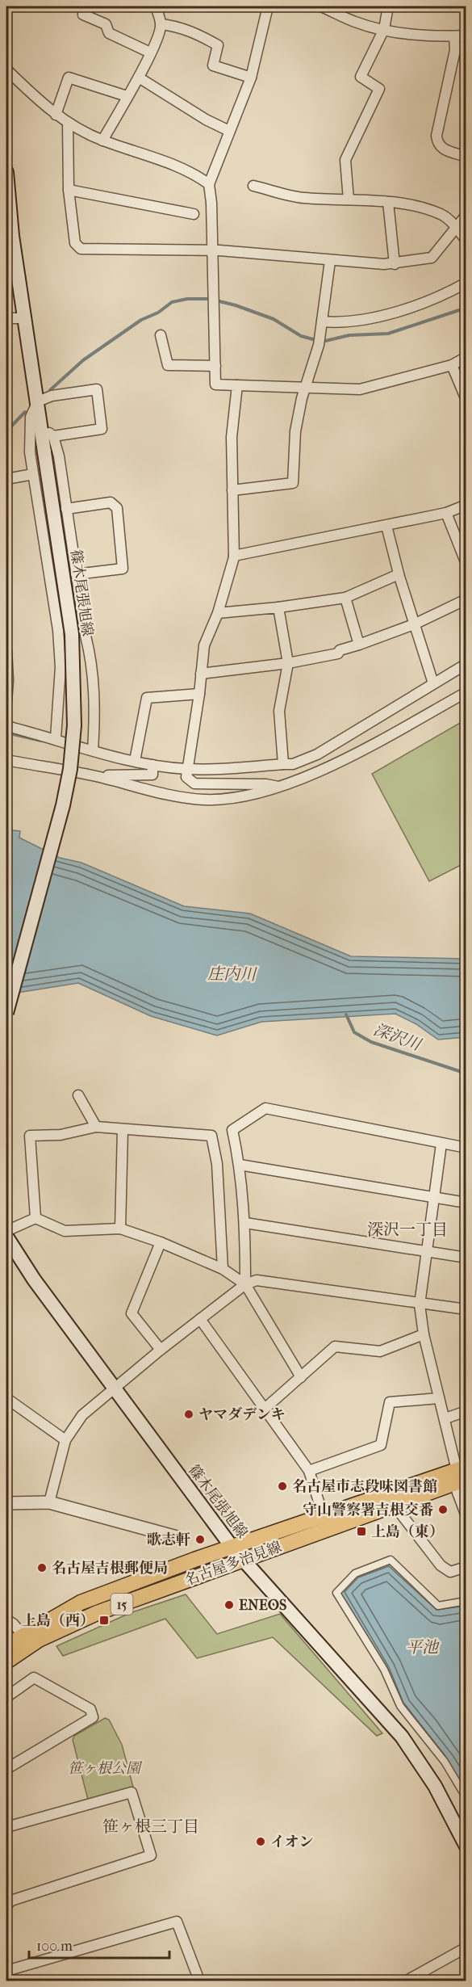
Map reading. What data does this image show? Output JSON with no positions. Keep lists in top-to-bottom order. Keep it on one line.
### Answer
{"streets":{"main road":["篠木尾張旭線","名古屋多治見線","15"]},"crossings":[["篠木尾張旭線","名古屋多治見線"]],"districts":["深沢一丁目","笹ヶ根三丁目"],"water":["庄内川","深沢川","平池"],"parks":["笹ヶ根公園"],"places":{"other":["ヤマダデンキ","名古屋市志段味図書館","守山警察署吉根交番","歌志軒","名古屋吉根郵便局","ENEOS","イオン"],"transit":["上島（東）","上島（西）"]},"scale_bar":"100 m"}
